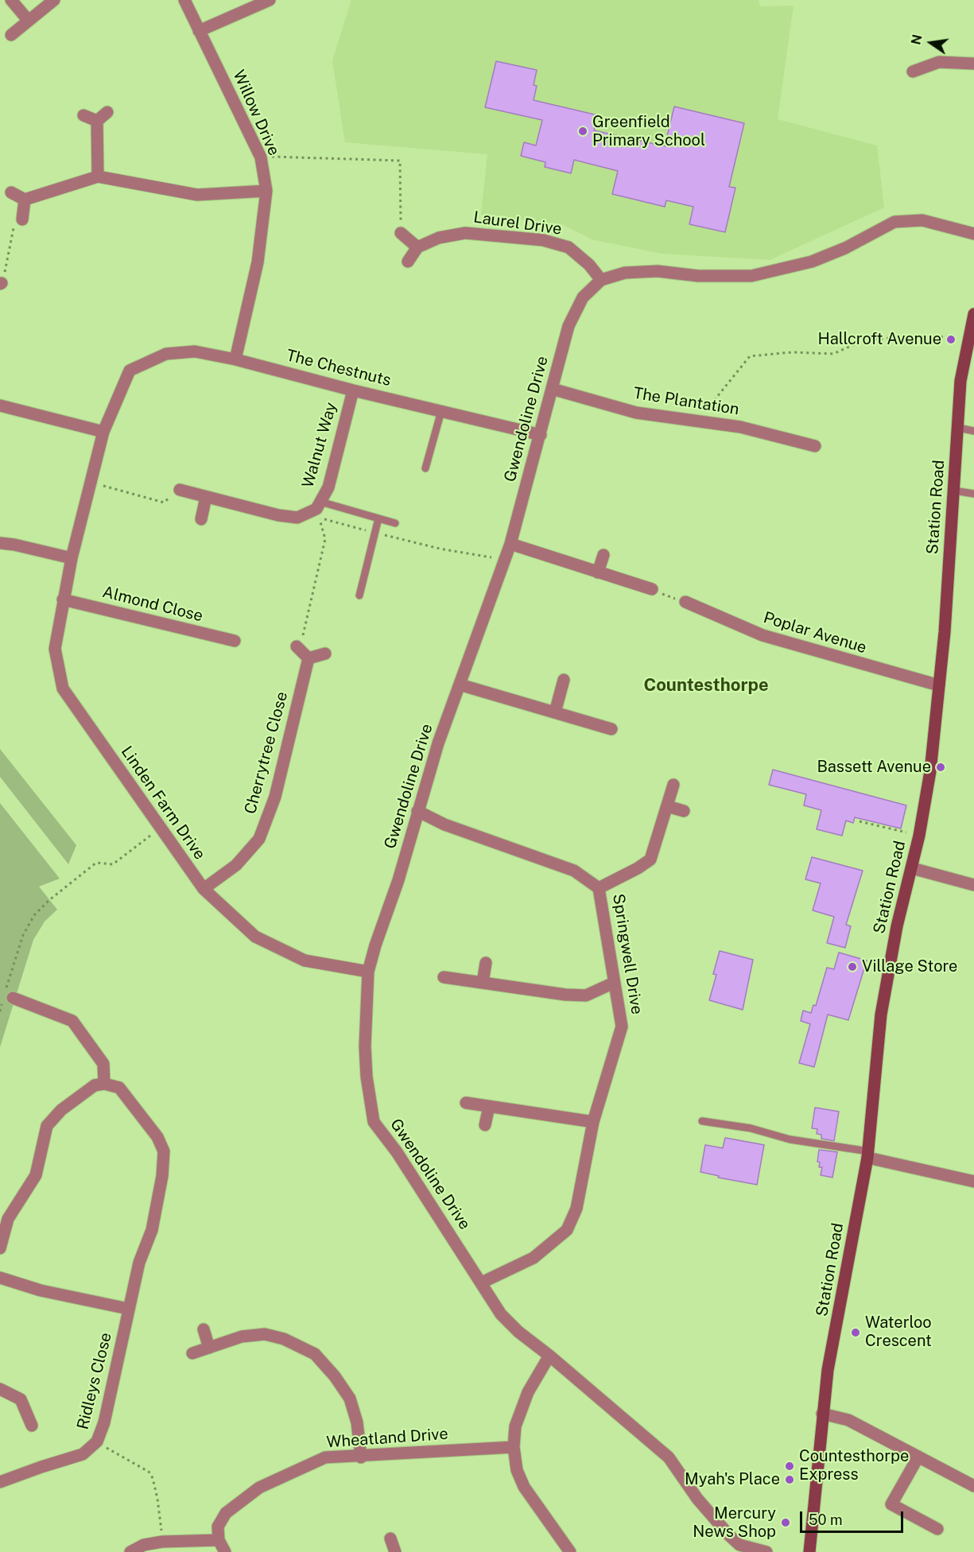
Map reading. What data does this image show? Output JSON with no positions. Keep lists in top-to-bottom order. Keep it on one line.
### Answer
{"streets":{"street":["Willow Drive","Laurel Drive","The Chestnuts","The Plantation","Gwendoline Drive","Walnut Way","Station Road","Almond Close","Poplar Avenue","Cherrytree Close","Linden Farm Drive","Springwell Drive","Ridleys Close","Wheatland Drive"]},"crossings":[["Willow Drive","The Chestnuts"],["Laurel Drive","Gwendoline Drive"],["The Chestnuts","Gwendoline Drive"],["The Chestnuts","Walnut Way"],["The Chestnuts","Linden Farm Drive"],["The Plantation","Gwendoline Drive"],["Gwendoline Drive","Linden Farm Drive"],["Gwendoline Drive","Springwell Drive"],["Station Road","Poplar Avenue"],["Almond Close","Linden Farm Drive"],["Cherrytree Close","Linden Farm Drive"]],"districts":["Countesthorpe"],"places":["Greenfield Primary School","Hallcroft Avenue","Bassett Avenue","Village Store","Waterloo Crescent","Countesthorpe Express","Myah's Place","Mercury News Shop"],"scale_bar":"50 m","north":"left"}
